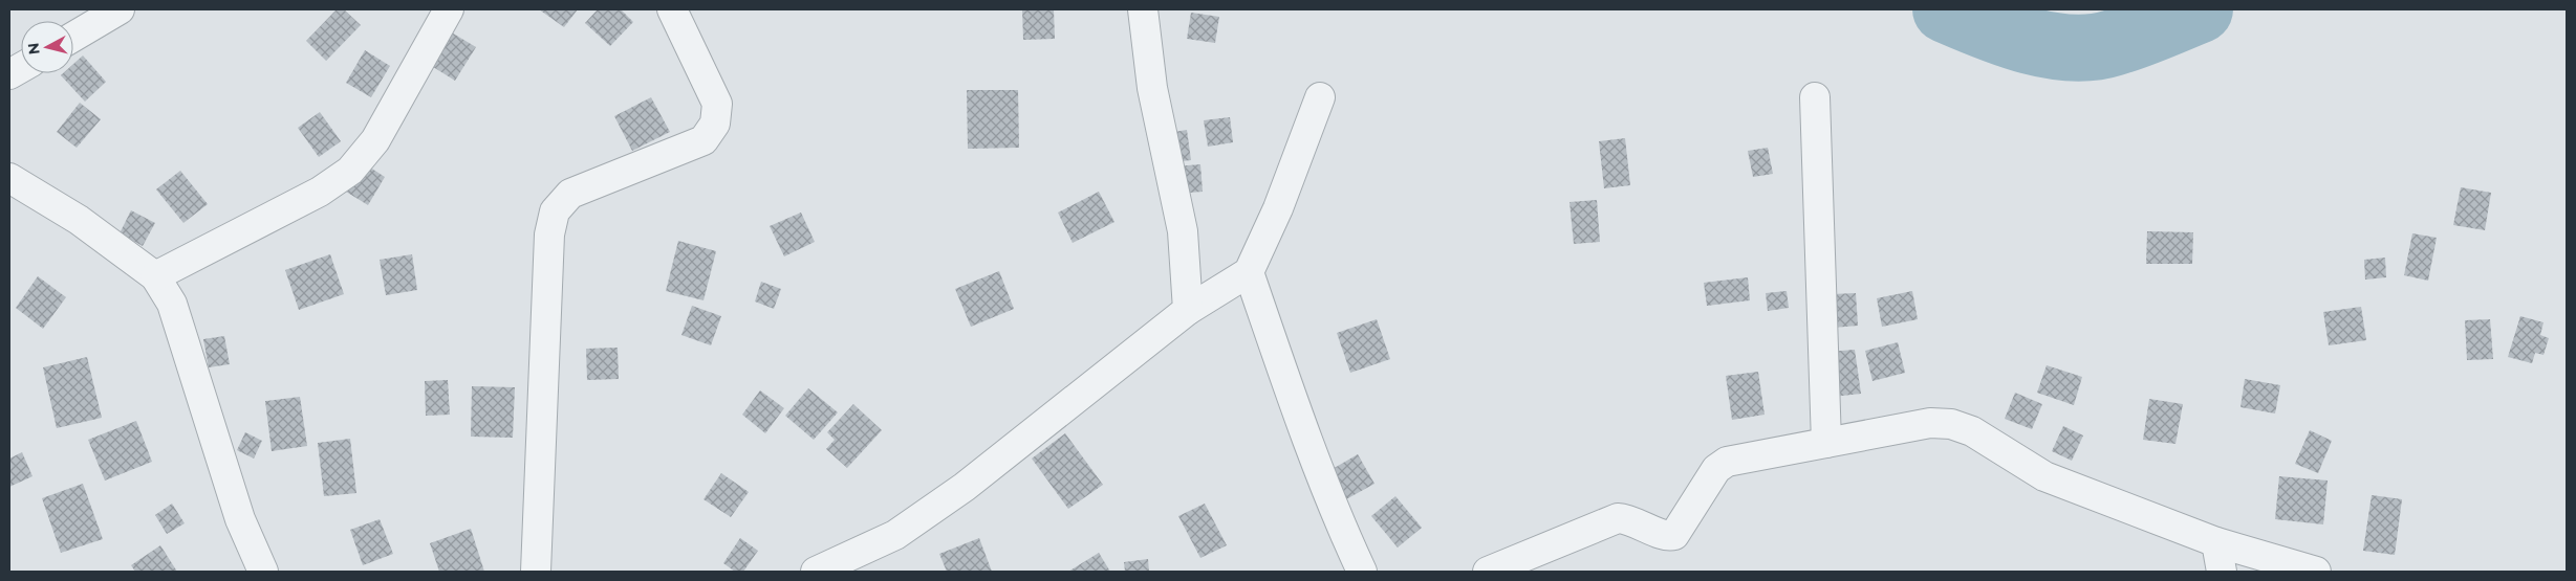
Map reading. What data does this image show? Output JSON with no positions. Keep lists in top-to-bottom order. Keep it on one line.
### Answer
{"north":"left"}
